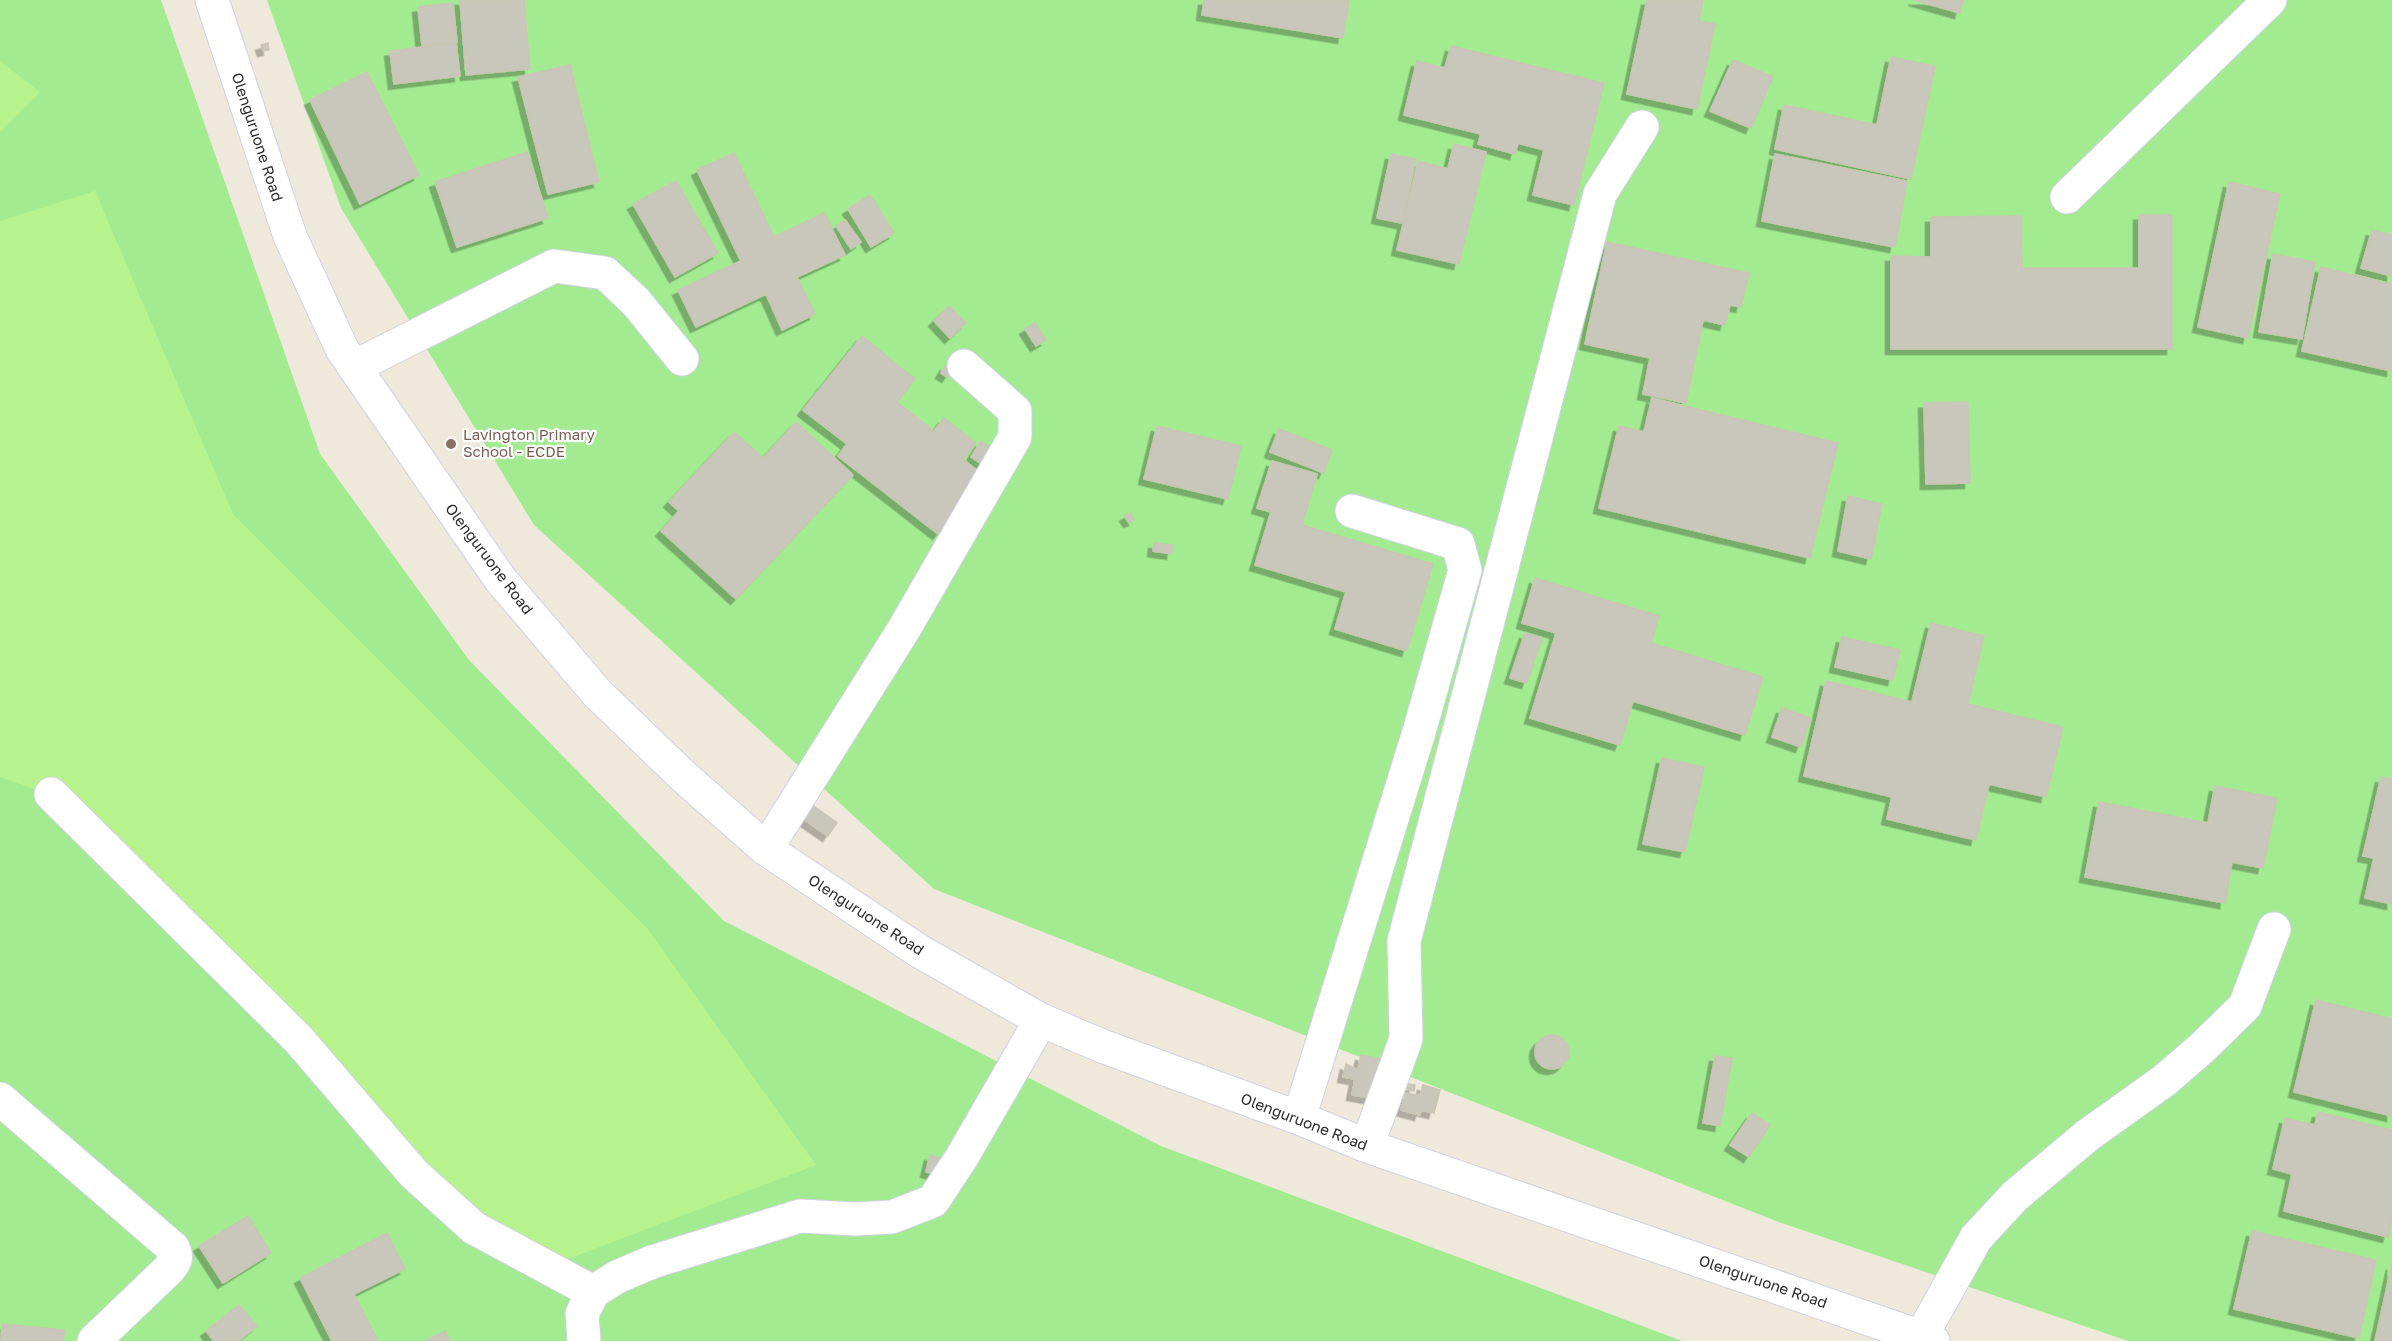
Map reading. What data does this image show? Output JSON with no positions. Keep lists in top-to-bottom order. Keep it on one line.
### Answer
{"streets":{"street":["Olenguruone Road"]},"places":["Lavington Primary School - ECDE"]}
